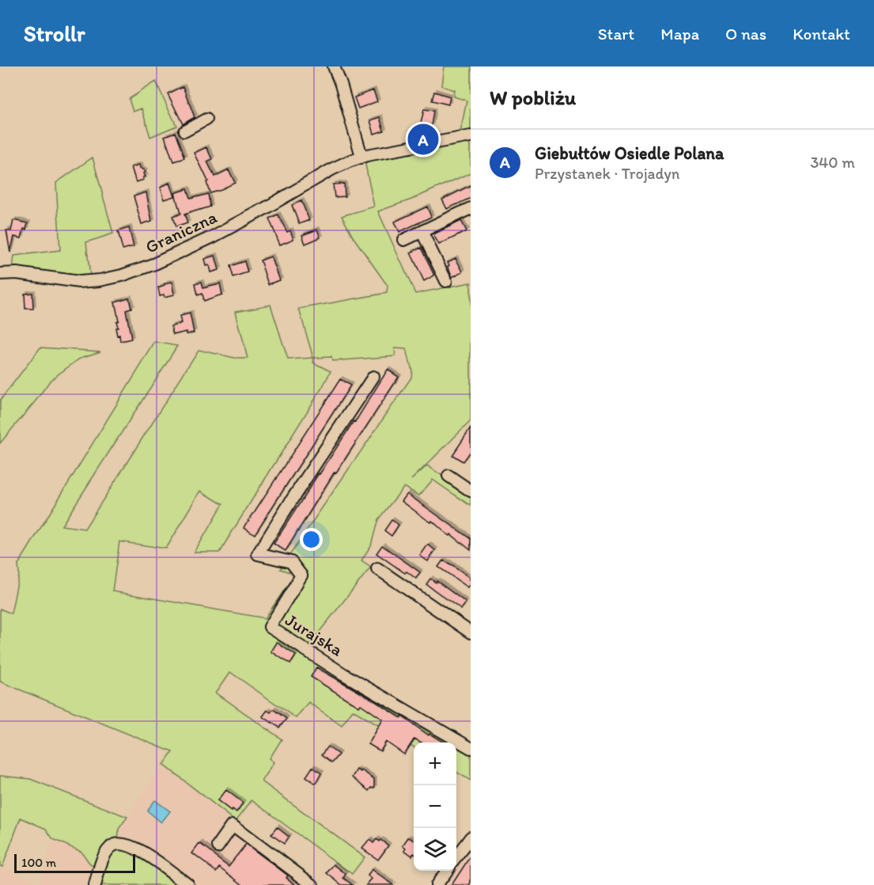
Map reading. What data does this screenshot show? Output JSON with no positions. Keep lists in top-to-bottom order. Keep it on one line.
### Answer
{"streets":{"street":["Graniczna","Jurajska"]},"scale_bar":"100 m","page":{"header":"Strollr","nav":["Start","Mapa","O nas","Kontakt"],"heading":"W pobliżu","pins":"A","list":[{"mark":"A","name":"Giebułtów Osiedle Polana","note":"Przystanek · Trojadyn","value":"340 m"}],"map_buttons":["+","−"],"scale":"100 m"}}
